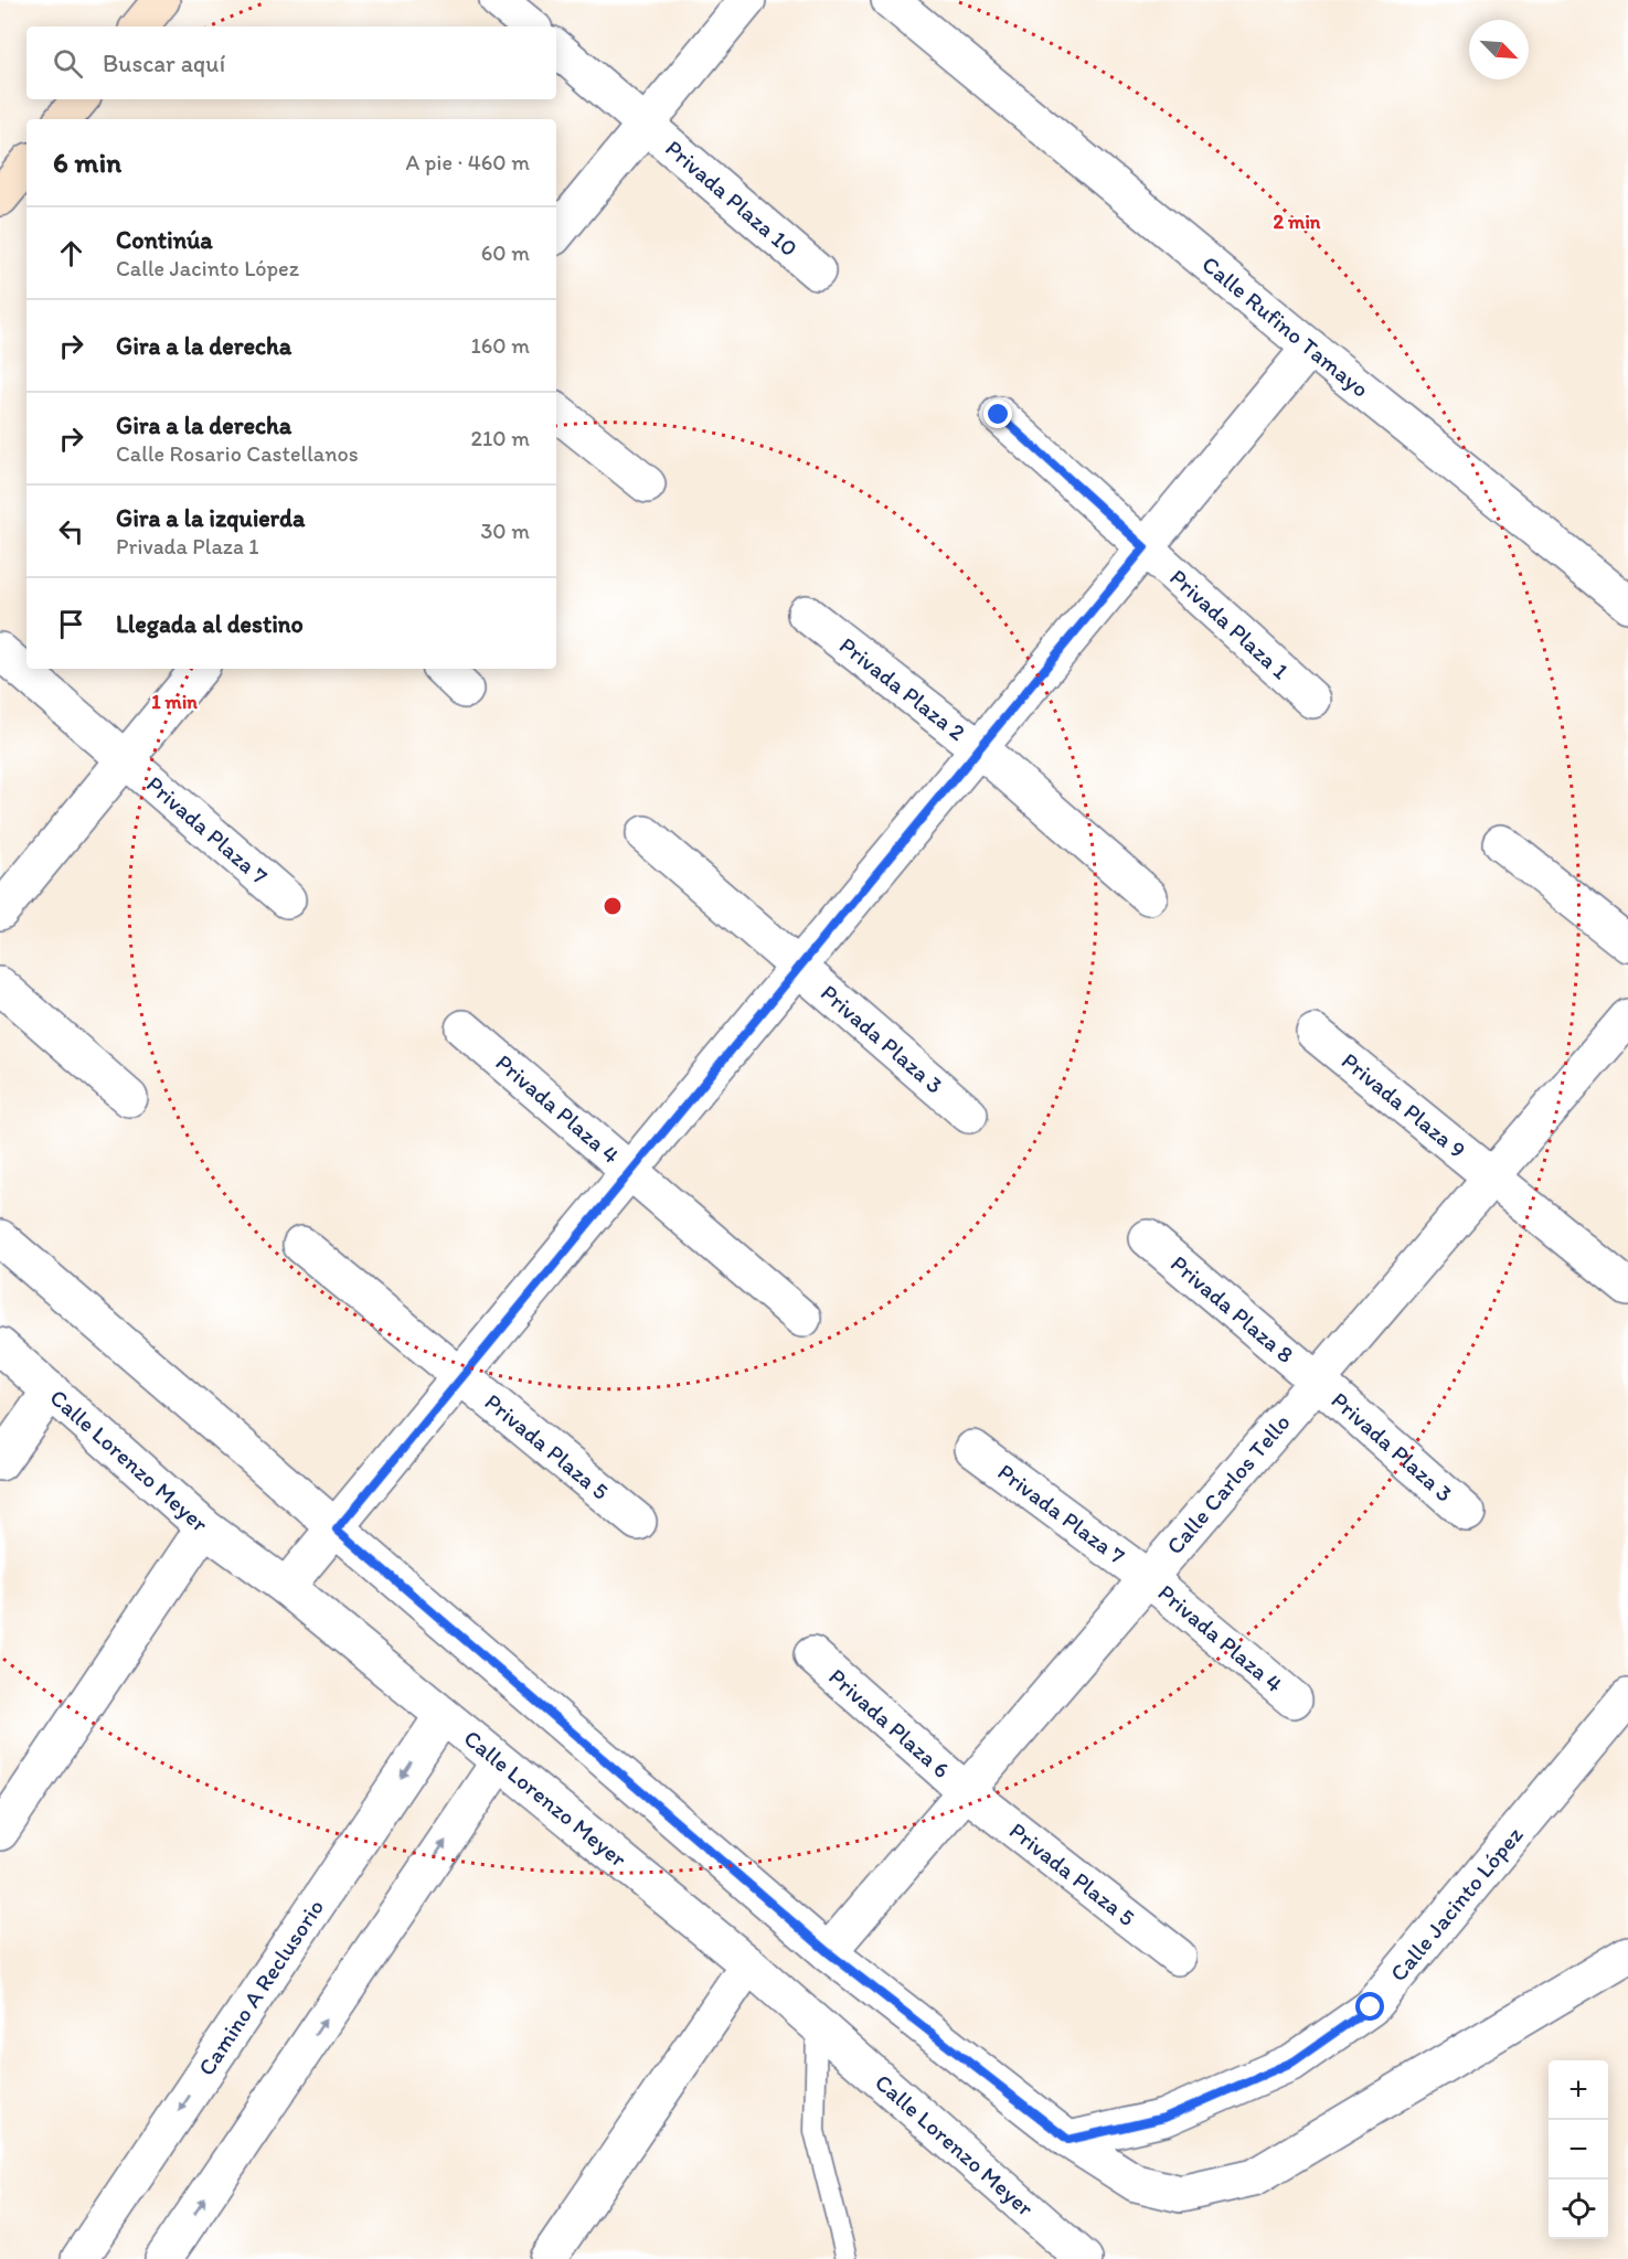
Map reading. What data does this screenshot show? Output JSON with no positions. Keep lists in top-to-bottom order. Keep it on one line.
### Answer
{"streets":{"street":["Privada Plaza 10","Calle Rufino Tamayo","Privada Plaza 1","Privada Plaza 2","Privada Plaza 7","Privada Plaza 3","Privada Plaza 9","Privada Plaza 4","Privada Plaza 8","Privada Plaza 5","Calle Lorenzo Meyer","Calle Carlos Tello","Privada Plaza 6","Calle Jacinto López","Camino A Reclusorio"]},"crossings":[["Privada Plaza 7","Privada Plaza 4"],["Privada Plaza 7","Calle Carlos Tello"],["Privada Plaza 3","Privada Plaza 8"],["Privada Plaza 3","Calle Carlos Tello"],["Privada Plaza 9","Calle Carlos Tello"],["Privada Plaza 4","Calle Carlos Tello"],["Privada Plaza 8","Calle Carlos Tello"],["Privada Plaza 5","Calle Carlos Tello"],["Privada Plaza 5","Privada Plaza 6"],["Calle Lorenzo Meyer","Camino A Reclusorio"],["Calle Carlos Tello","Privada Plaza 6"]],"north":"bottom right","page":{"search":"Buscar aquí","heading":["6 min","A pie · 460 m"],"list":[["Continúa","Calle Jacinto López","60 m"],["Gira a la derecha","160 m"],["Gira a la derecha","Calle Rosario Castellanos","210 m"],["Gira a la izquierda","Privada Plaza 1","30 m"],"Llegada al destino"],"map_buttons":["+","−"]},"rings":["2 min","1 min"]}
